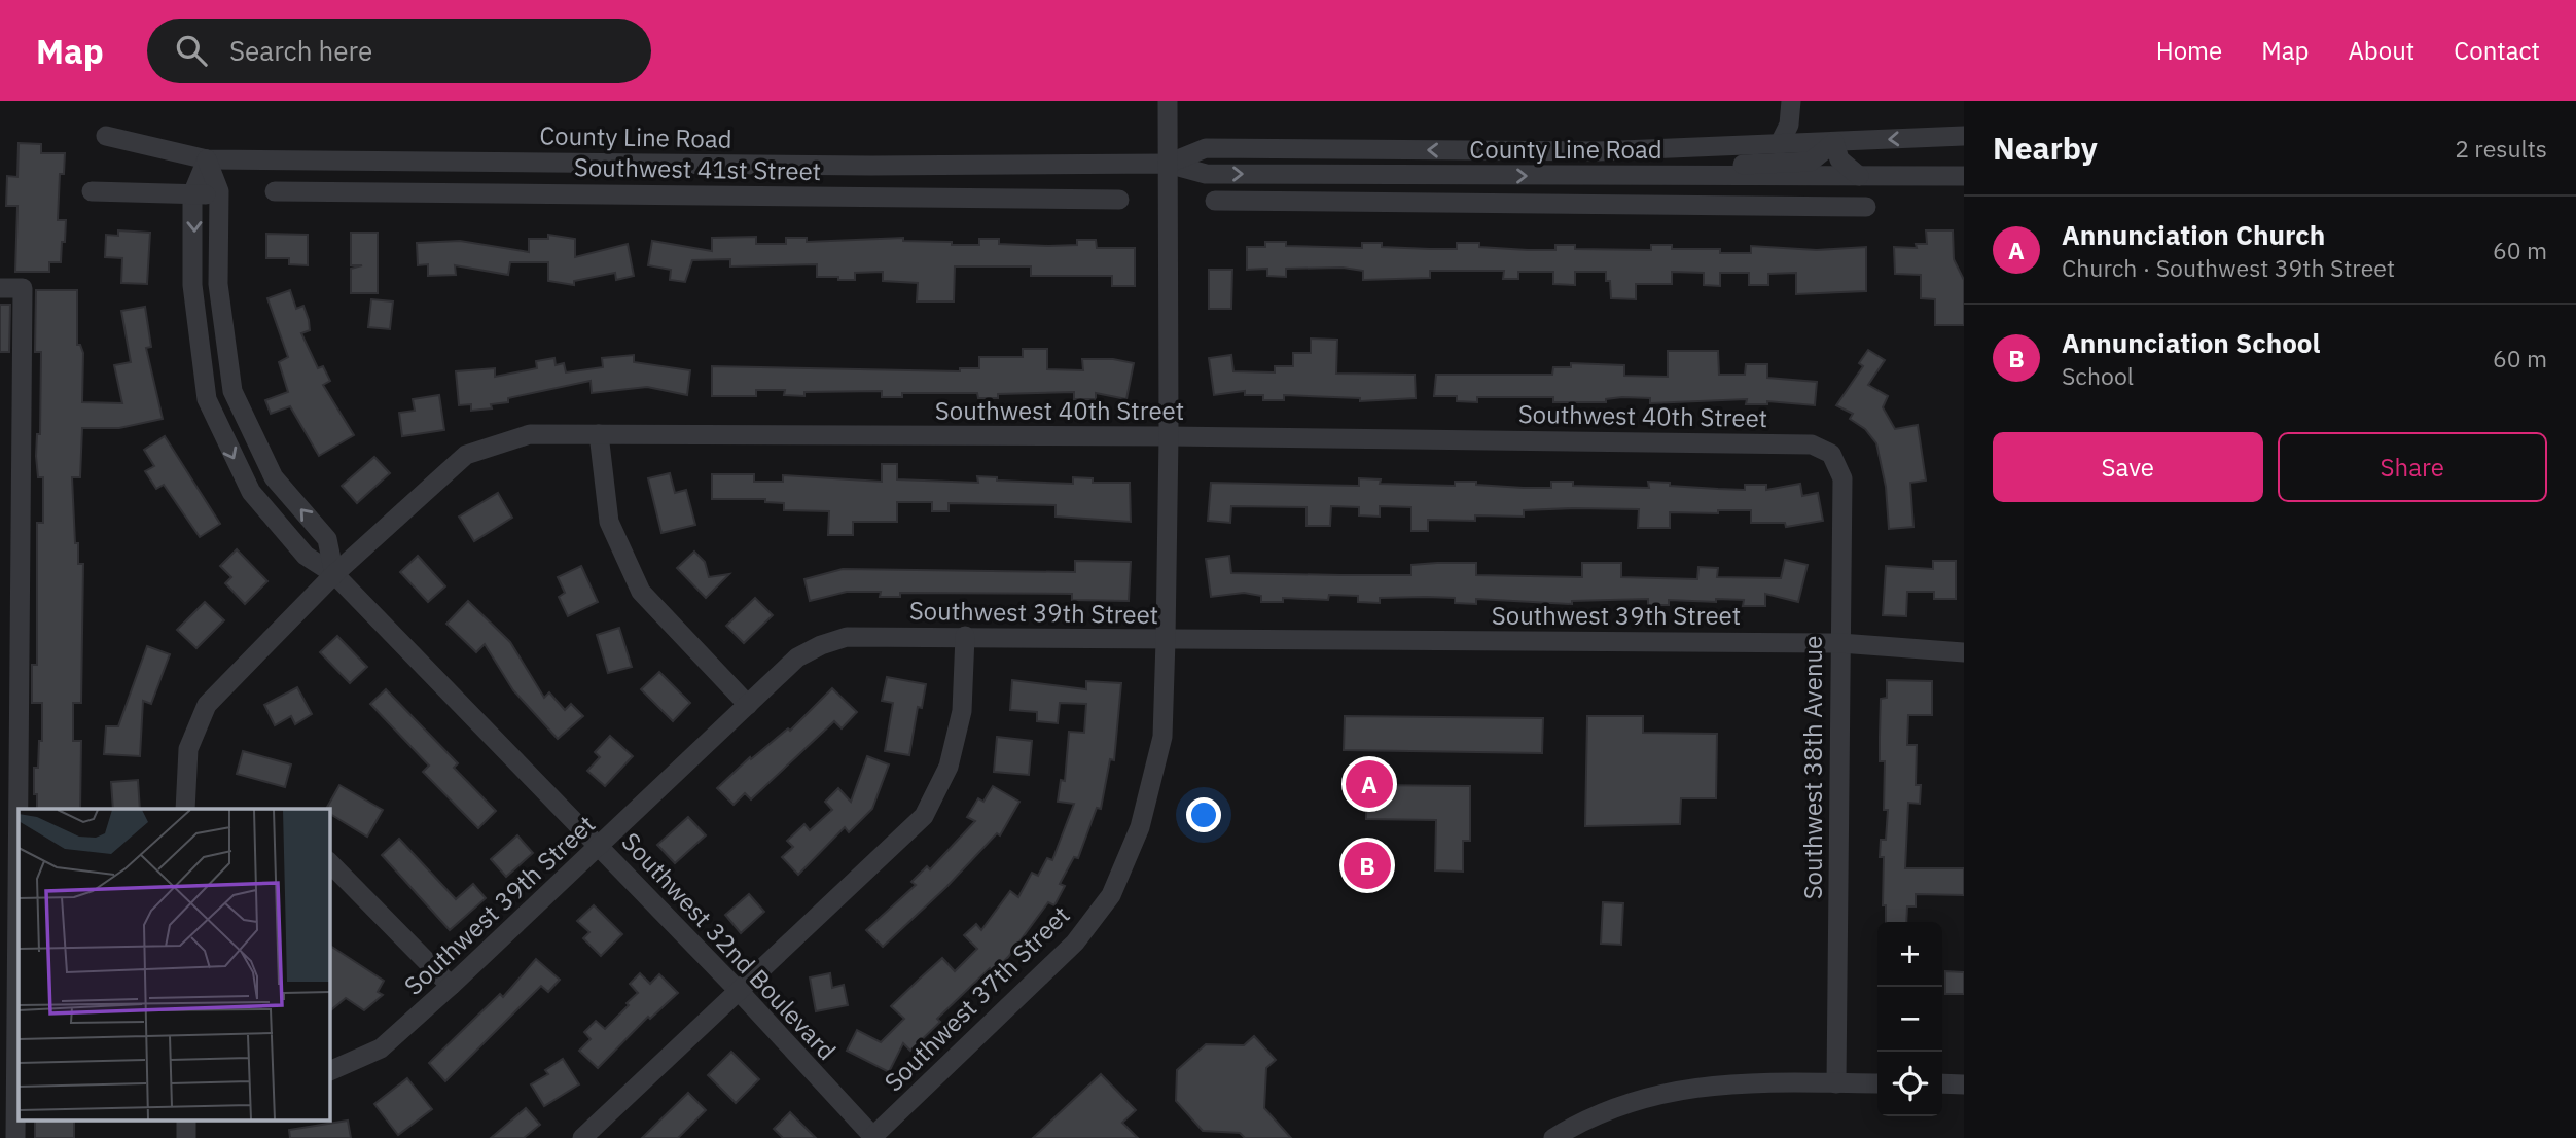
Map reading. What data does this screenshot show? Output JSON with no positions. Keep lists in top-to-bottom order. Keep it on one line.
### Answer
{"streets":{"street":["County Line Road","Southwest 41st Street","Southwest 40th Street","Southwest 39th Street","Southwest 38th Avenue","Southwest 32nd Boulevard","Southwest 37th Street"]},"crossings":[["County Line Road","Southwest 32nd Boulevard"],["County Line Road","Southwest 37th Street"],["Southwest 40th Street","Southwest 38th Avenue"],["Southwest 40th Street","Southwest 32nd Boulevard"],["Southwest 40th Street","Southwest 37th Street"],["Southwest 39th Street","Southwest 38th Avenue"],["Southwest 39th Street","Southwest 32nd Boulevard"],["Southwest 39th Street","Southwest 37th Street"],["Southwest 32nd Boulevard","Southwest 37th Street"]],"page":{"header":"Map","search":"Search here","nav":["Home","Map","About","Contact"],"heading":["Nearby","2 results"],"list":[{"mark":"A","name":"Annunciation Church","note":"Church · Southwest 39th Street","value":"60 m"},{"mark":"B","name":"Annunciation School","note":"School","value":"60 m"}],"buttons":["Save","Share"],"pins":["A","B"],"map_buttons":["+","−"]}}
